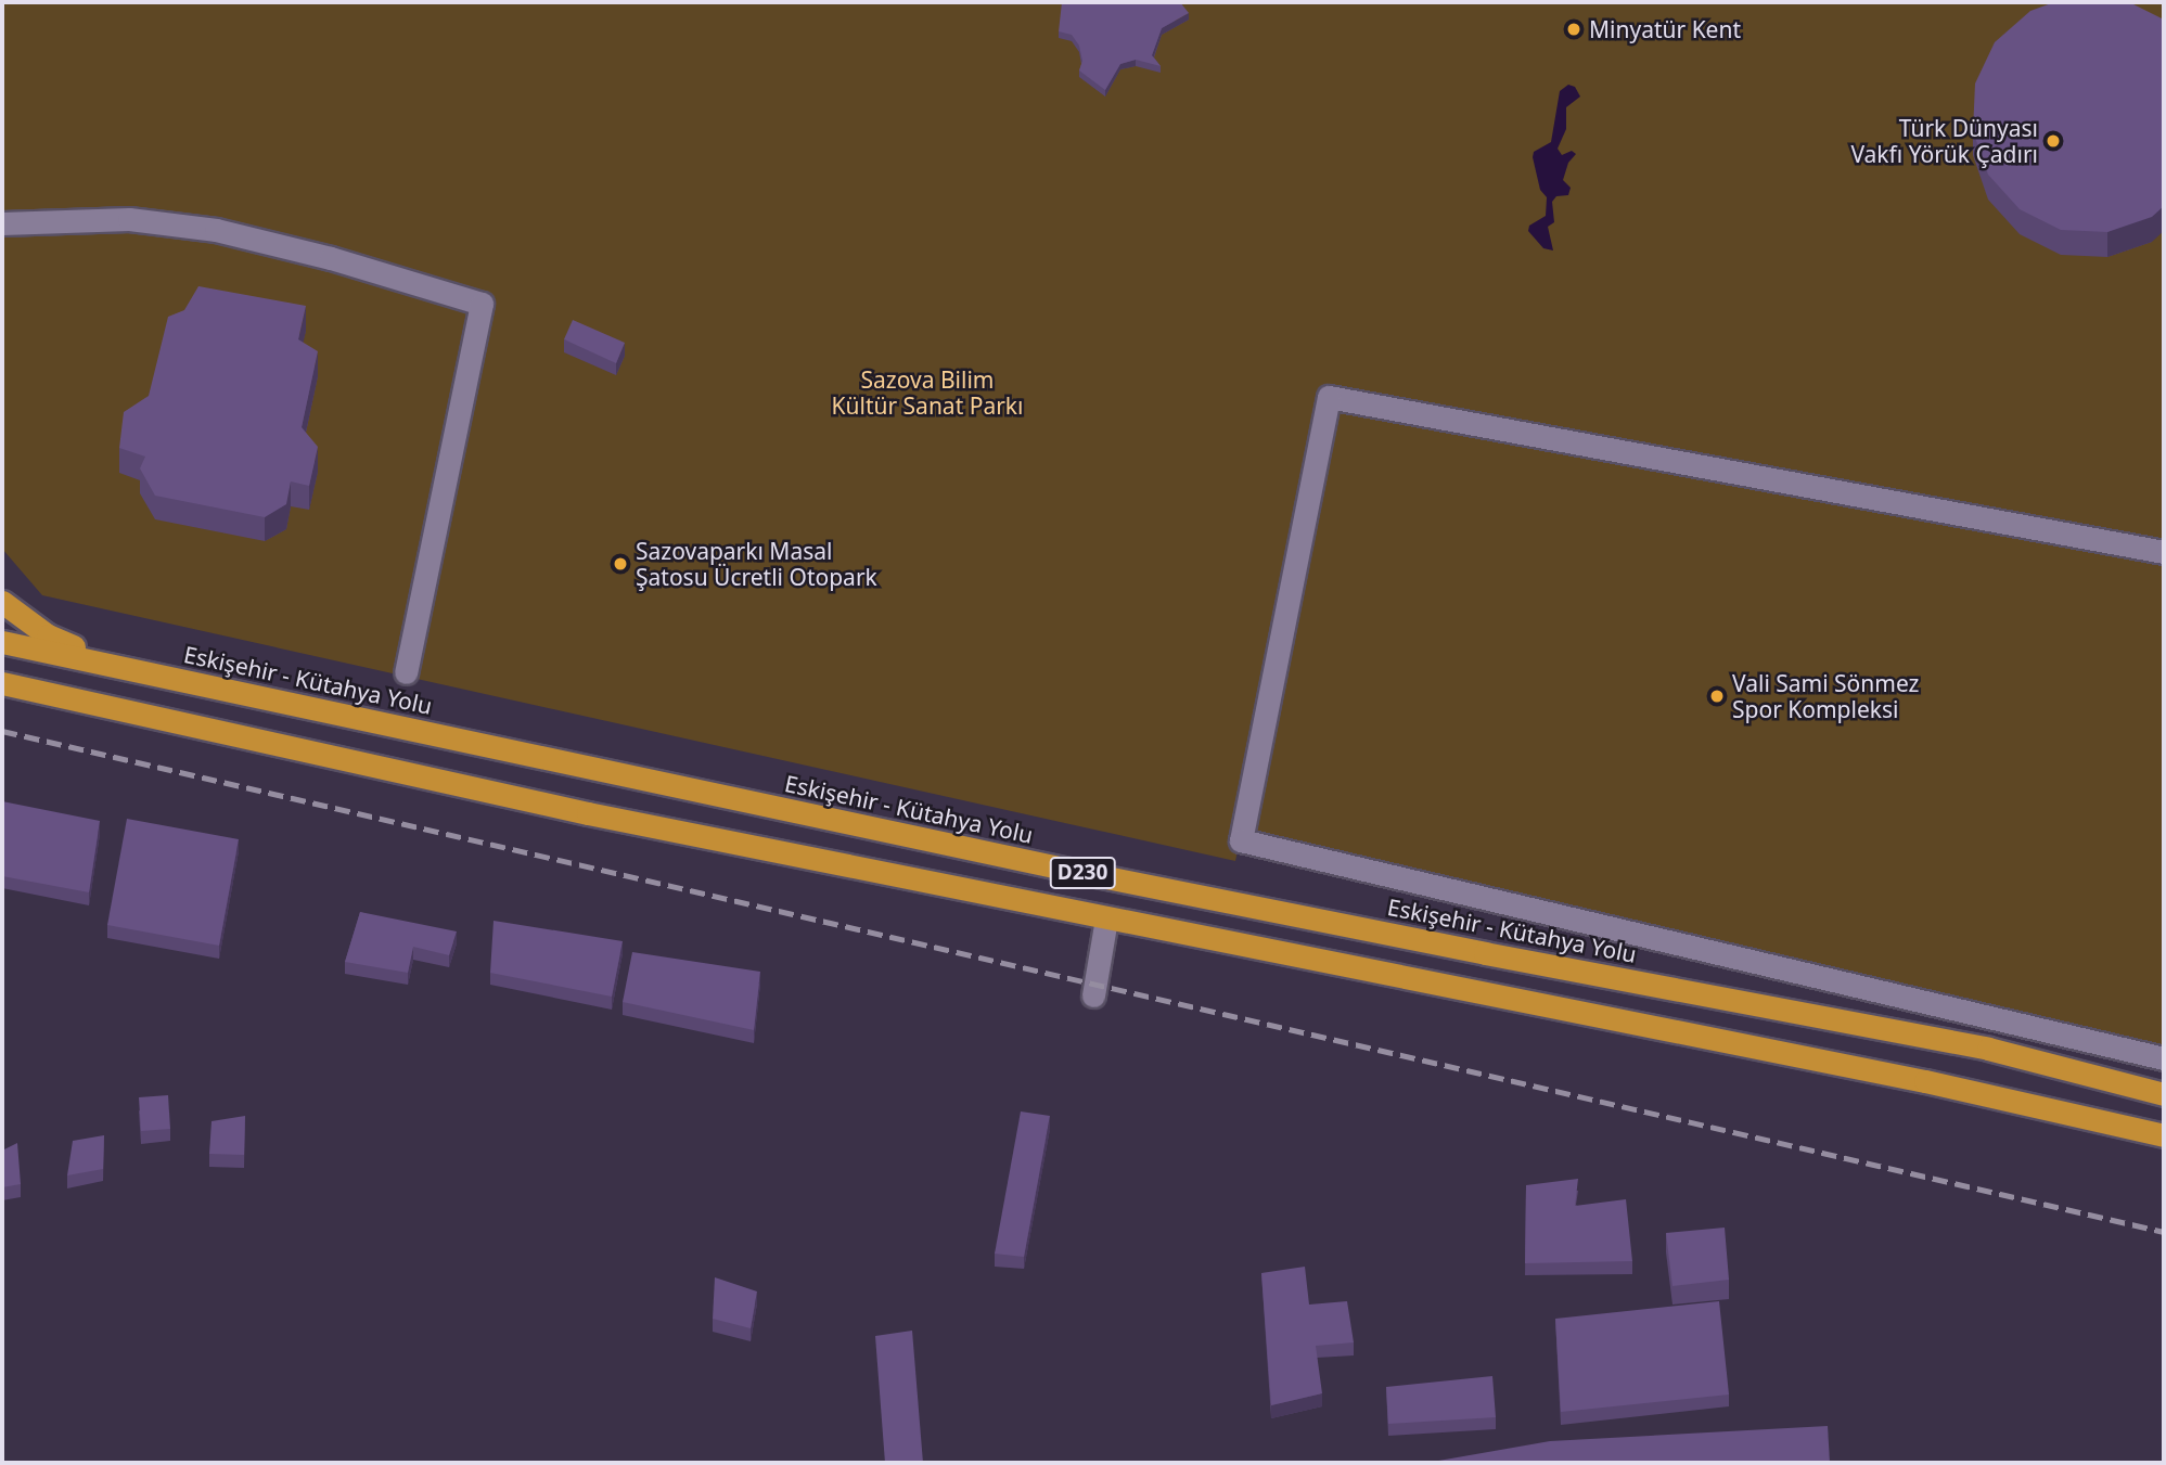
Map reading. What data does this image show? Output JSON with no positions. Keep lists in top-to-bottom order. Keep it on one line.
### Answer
{"streets":{"highway":["Eskişehir - Kütahya Yolu","D230"]},"parks":["Sazova Bilim Kültür Sanat Parkı"],"places":["Minyatür Kent","Türk Dünyası Vakfı Yörük Çadırı","Sazovaparkı Masal Şatosu Ücretli Otopark","Vali Sami Sönmez Spor Kompleksi"]}
